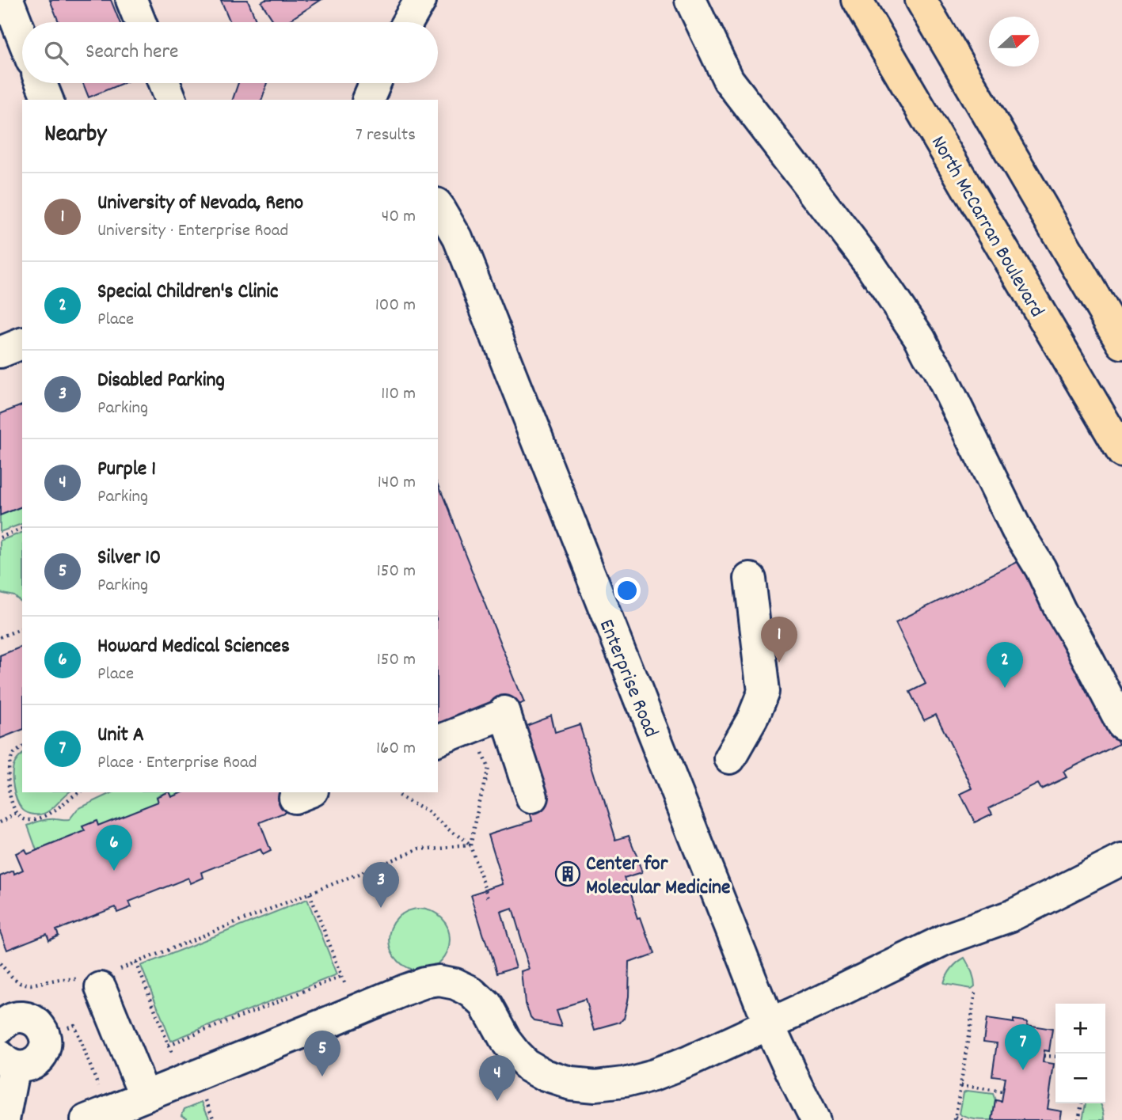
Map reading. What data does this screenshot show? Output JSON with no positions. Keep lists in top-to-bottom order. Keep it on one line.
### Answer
{"streets":{"main road":["North McCarran Boulevard"],"street":["Enterprise Road"]},"places":{"building":["Center for Molecular Medicine"]},"north":"right","page":{"search":"Search here","heading":["Nearby","7 results"],"list":[{"mark":"1","name":"University of Nevada, Reno","note":"University · Enterprise Road","value":"40 m"},{"mark":"2","name":"Special Children's Clinic","note":"Place","value":"100 m"},{"mark":"3","name":"Disabled Parking","note":"Parking","value":"110 m"},{"mark":"4","name":"Purple 1","note":"Parking","value":"140 m"},{"mark":"5","name":"Silver 10","note":"Parking","value":"150 m"},{"mark":"6","name":"Howard Medical Sciences","note":"Place","value":"150 m"},{"mark":"7","name":"Unit A","note":"Place · Enterprise Road","value":"160 m"}],"pins":["1","2","6","3","7","5","4"],"map_buttons":["+","−"]}}
